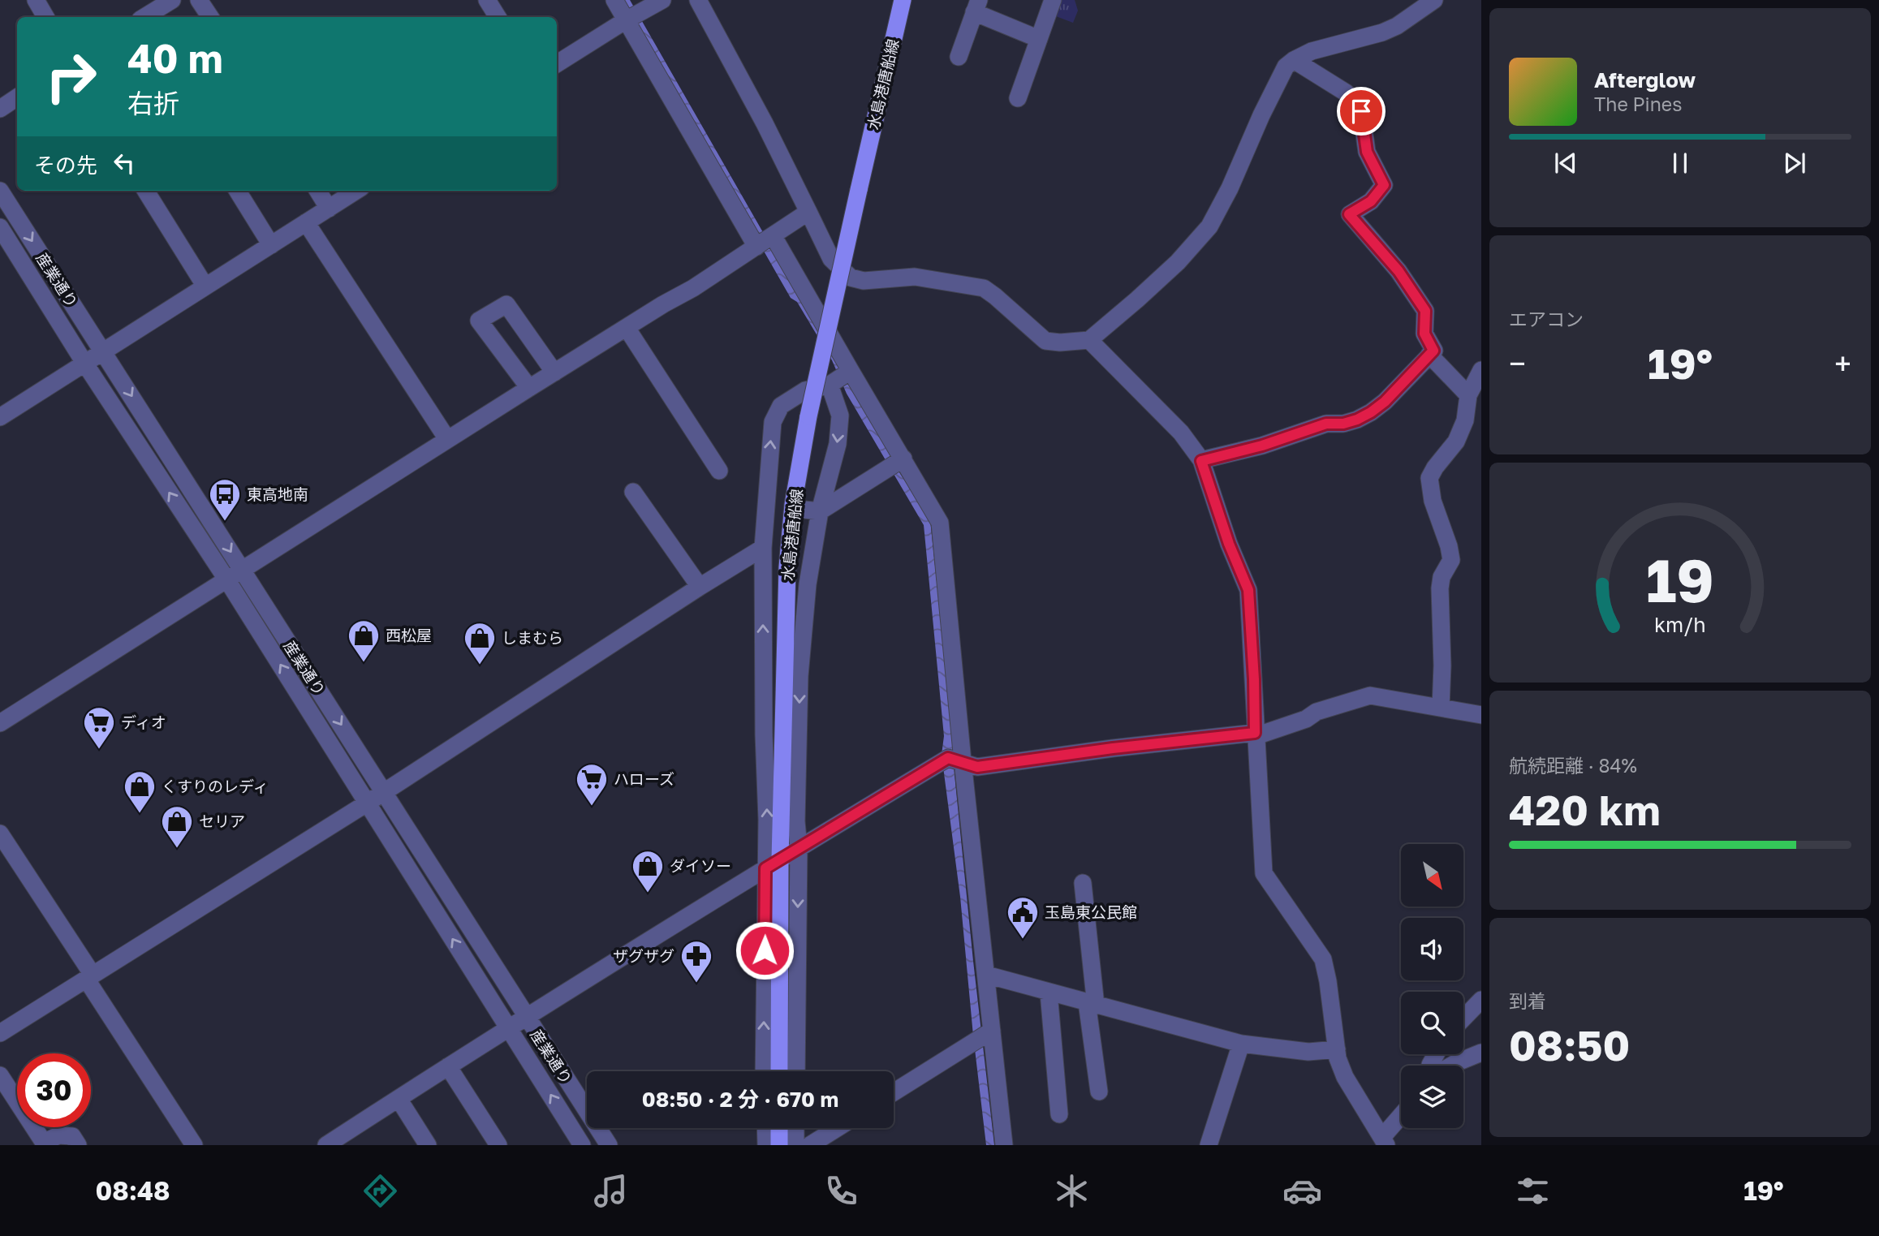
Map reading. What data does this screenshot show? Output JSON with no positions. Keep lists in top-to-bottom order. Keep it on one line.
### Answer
{"streets":{"main road":["水島港唐船線"],"street":["産業通り"]},"places":{"bus stop":["東高地南"],"shop":["西松屋","しまむら","くすりのレディ","セリア","ダイソー"],"supermarket":["ディオ","ハローズ"],"public building":["玉島東公民館"],"pharmacy":["ザグザグ"]},"north":"bottom right","page":{"turn":["40 m","右折"],"song":["Afterglow","The Pines"],"then":"その先","tile":["エアコン",["航続距離 · 84%","420 km"],["到着","08:50"]],"heat":["−","19°","+"],"limit":"30","trip":"08:50 · 2 分 · 670 m","tabs":["08:48","19°"],"gauge":["19","km/h"]}}
